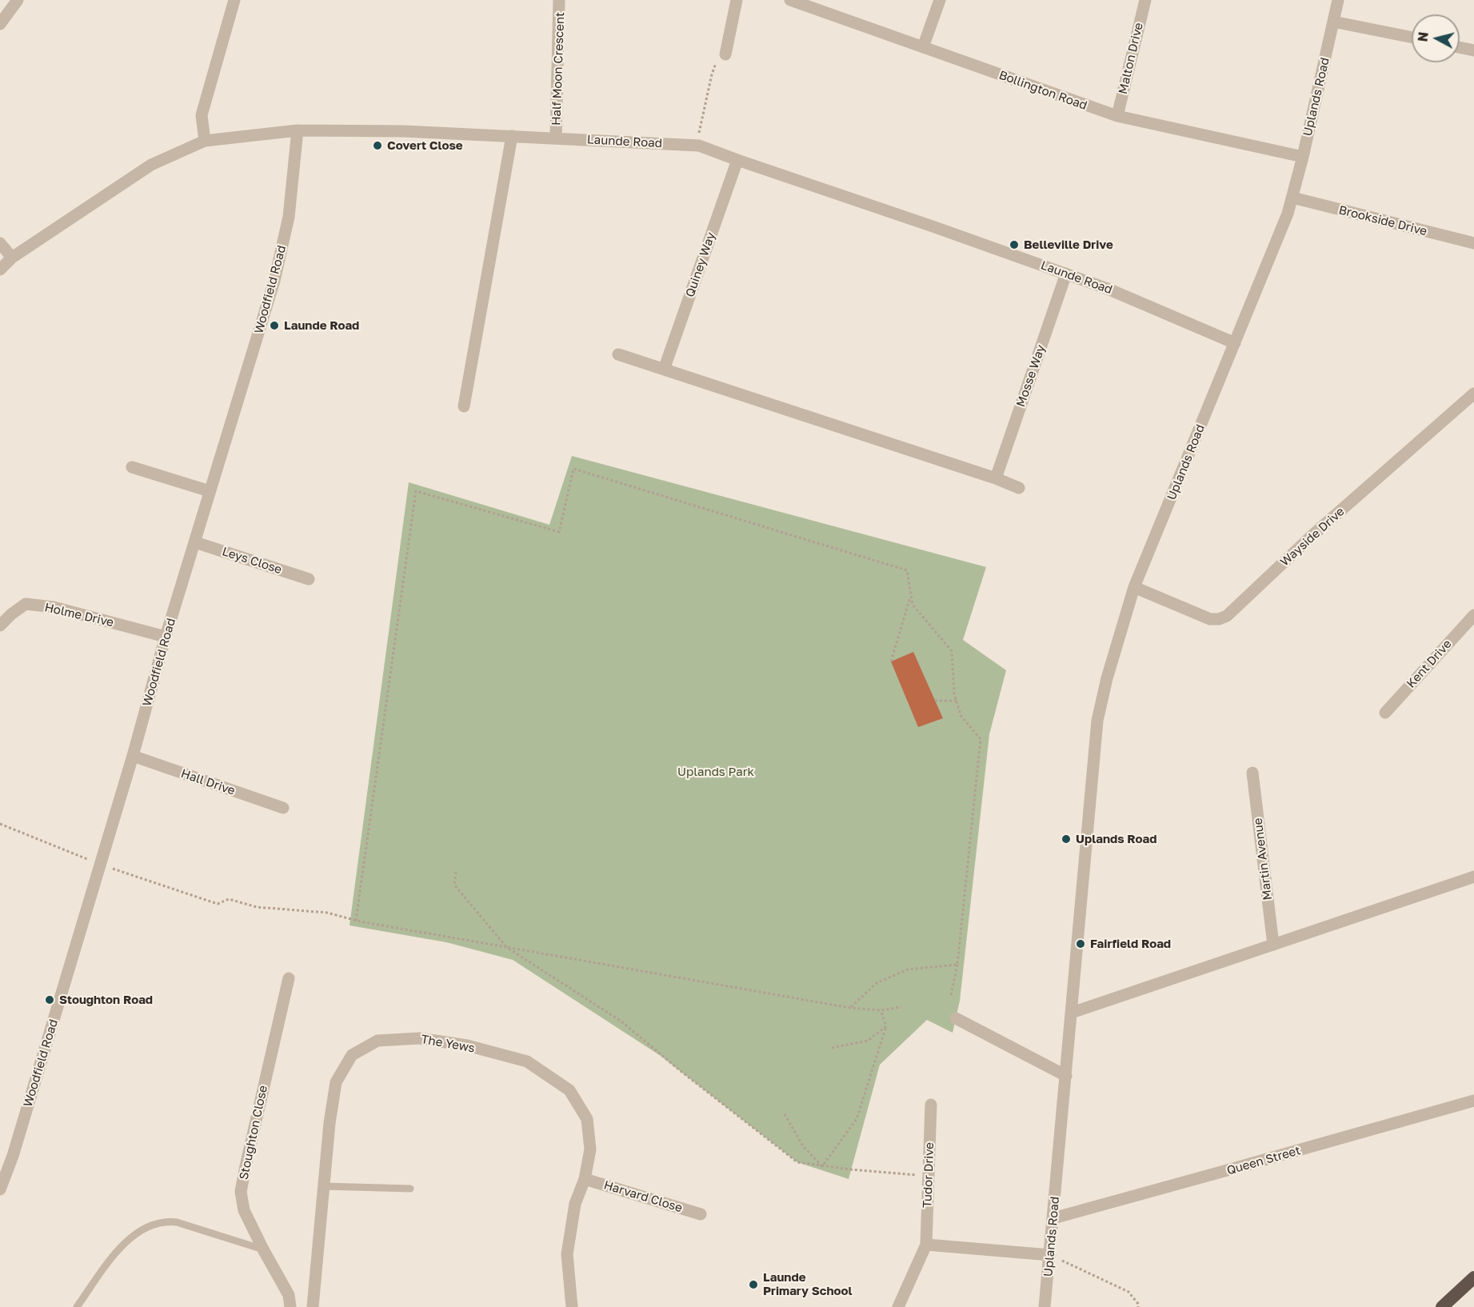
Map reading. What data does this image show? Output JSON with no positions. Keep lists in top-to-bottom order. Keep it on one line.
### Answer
{"streets":{"street":["Malton Drive","Half Moon Crescent","Bollington Road","Uplands Road","Launde Road","Brookside Drive","Quiney Way","Woodfield Road","Mosse Way","Wayside Drive","Leys Close","Holme Drive","Kent Drive","Hall Drive","Martin Avenue","The Yews","Stoughton Close","Queen Street","Tudor Drive","Harvard Close"]},"crossings":[["Malton Drive","Bollington Road"],["Half Moon Crescent","Launde Road"],["Bollington Road","Uplands Road"],["Uplands Road","Launde Road"],["Uplands Road","Brookside Drive"],["Uplands Road","Wayside Drive"],["Uplands Road","Queen Street"],["Launde Road","Quiney Way"],["Launde Road","Woodfield Road"],["Launde Road","Mosse Way"],["Woodfield Road","Leys Close"],["Woodfield Road","Holme Drive"],["Woodfield Road","Hall Drive"],["The Yews","Harvard Close"]],"parks":["Uplands Park"],"places":["Covert Close","Belleville Drive","Launde Road","Uplands Road","Fairfield Road","Stoughton Road","Launde Primary School"],"north":"left"}
